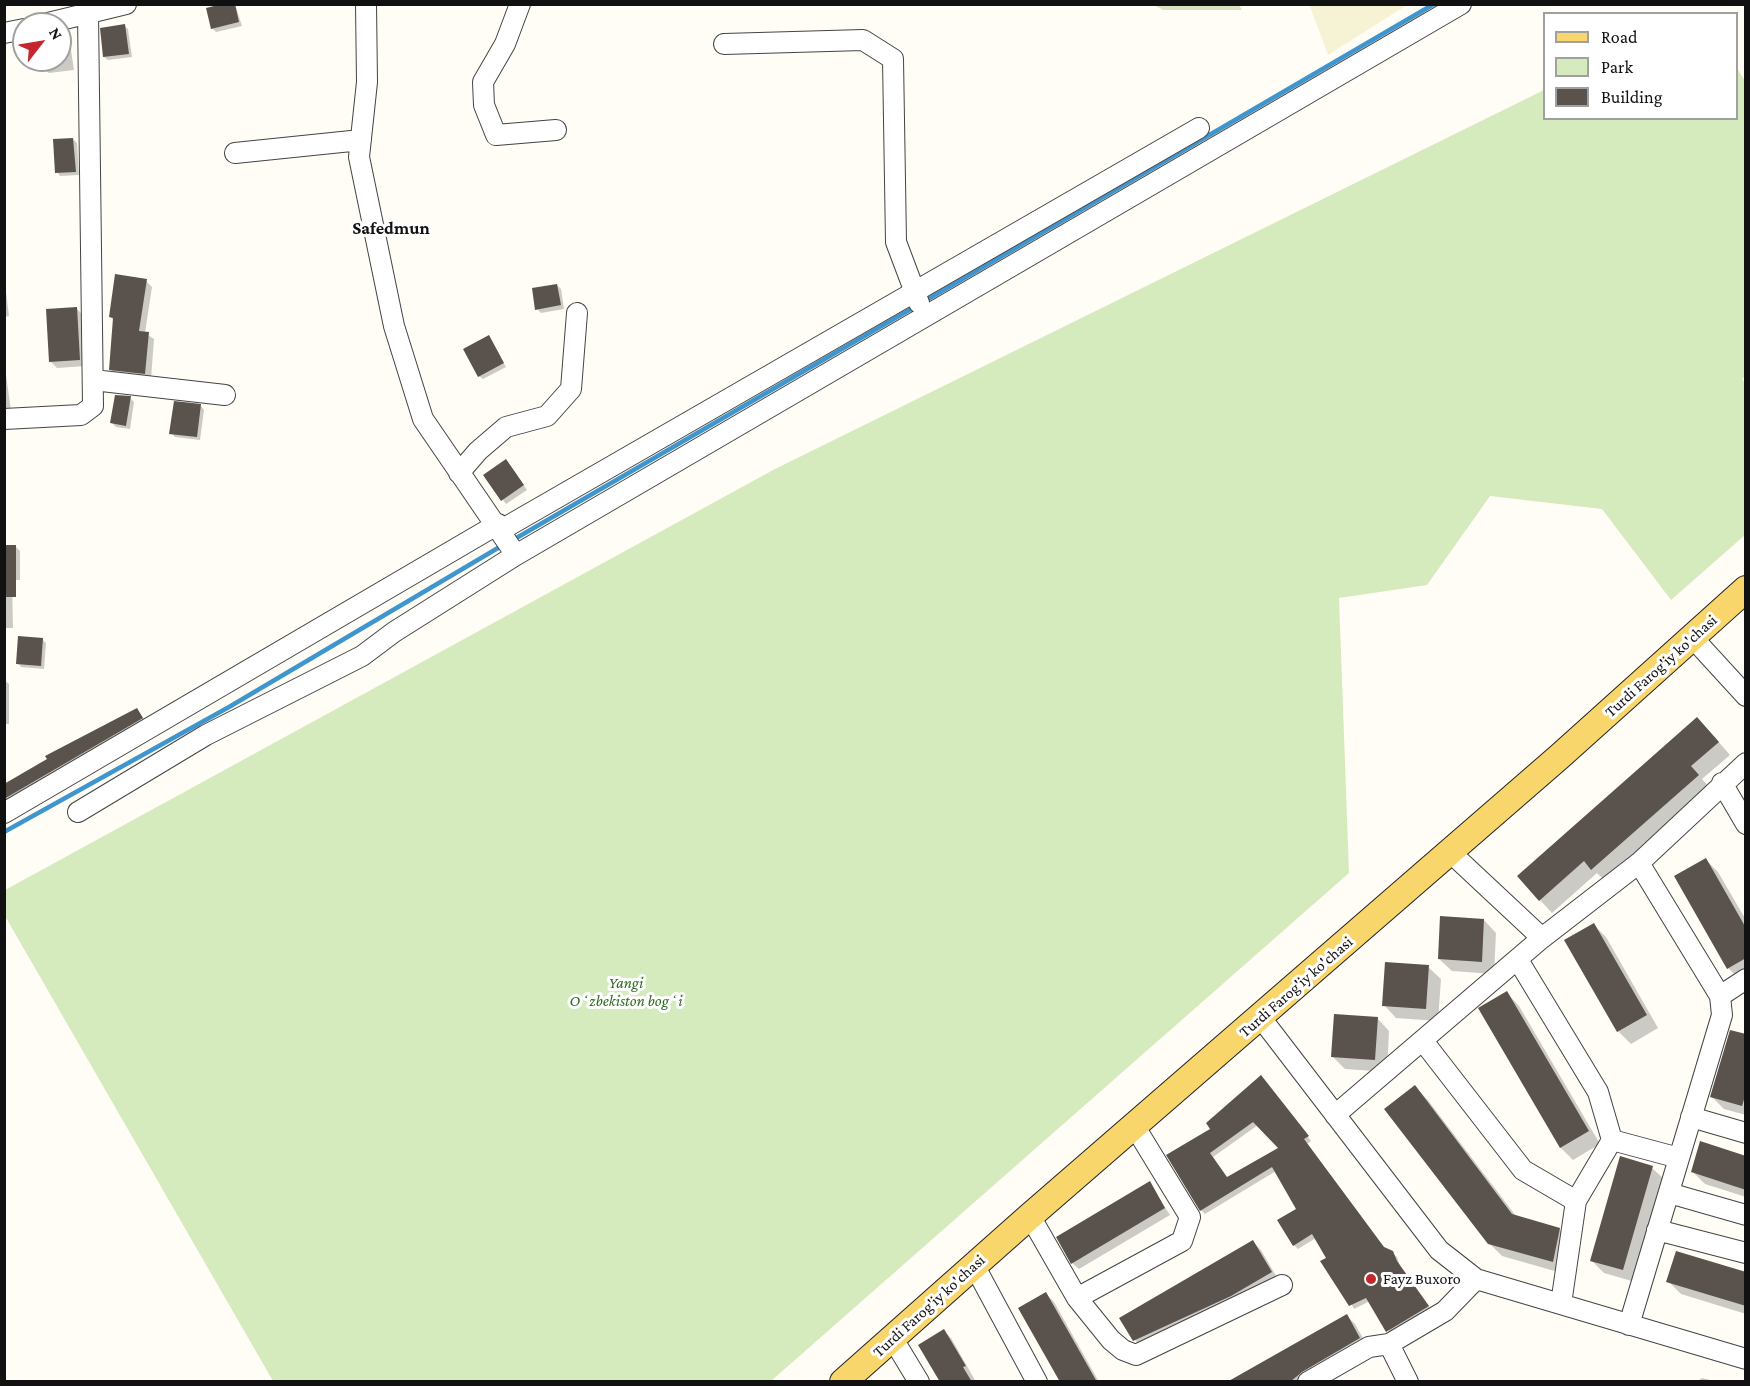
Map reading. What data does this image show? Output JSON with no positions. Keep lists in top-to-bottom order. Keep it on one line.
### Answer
{"streets":{"main road":["Turdi Farog'iy ko'chasi"]},"districts":["Safedmun"],"parks":["Yangi Oʻzbekiston bogʻi"],"places":["Fayz Buxoro"],"legend":["Road","Park","Building"],"north":"top right"}
